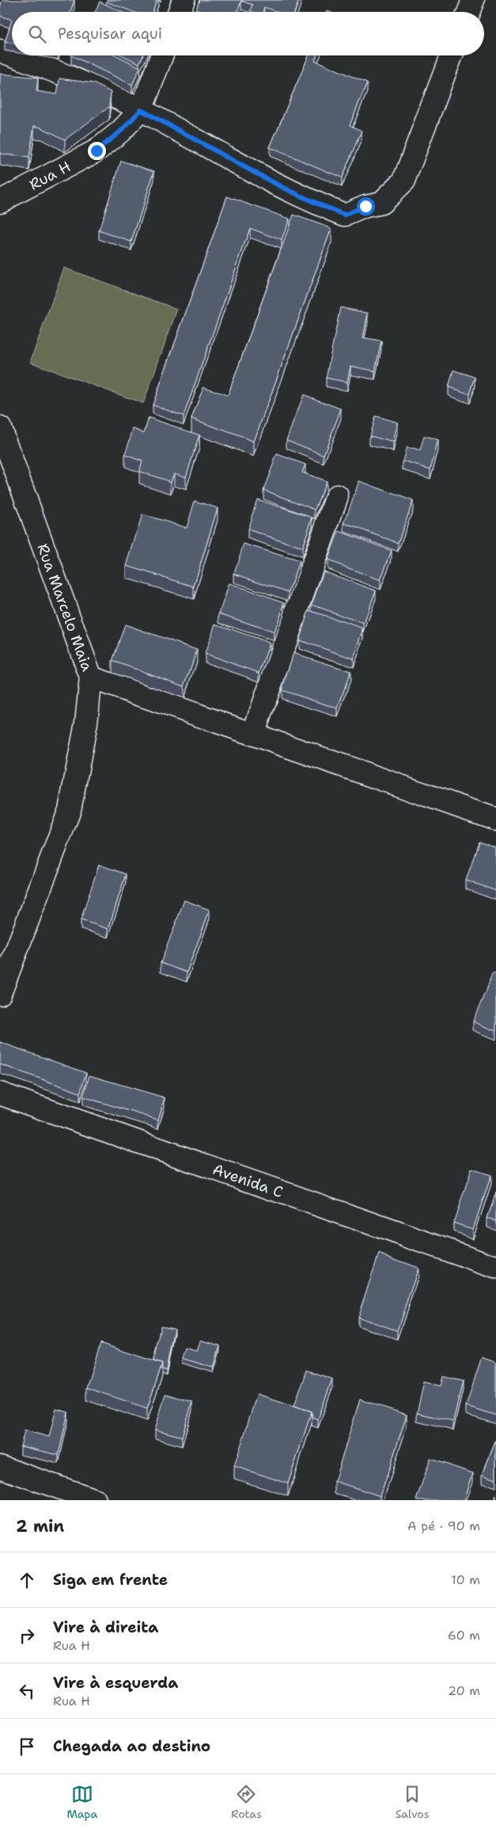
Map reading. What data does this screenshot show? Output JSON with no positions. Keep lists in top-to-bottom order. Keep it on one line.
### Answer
{"streets":{"street":["Rua H","Rua Marcelo Maia","Avenida C"]},"page":{"search":"Pesquisar aqui","heading":["2 min","A pé · 90 m"],"list":[["Siga em frente","10 m"],["Vire à direita","Rua H","60 m"],["Vire à esquerda","Rua H","20 m"],"Chegada ao destino"],"nav":["Mapa","Rotas","Salvos"]}}
